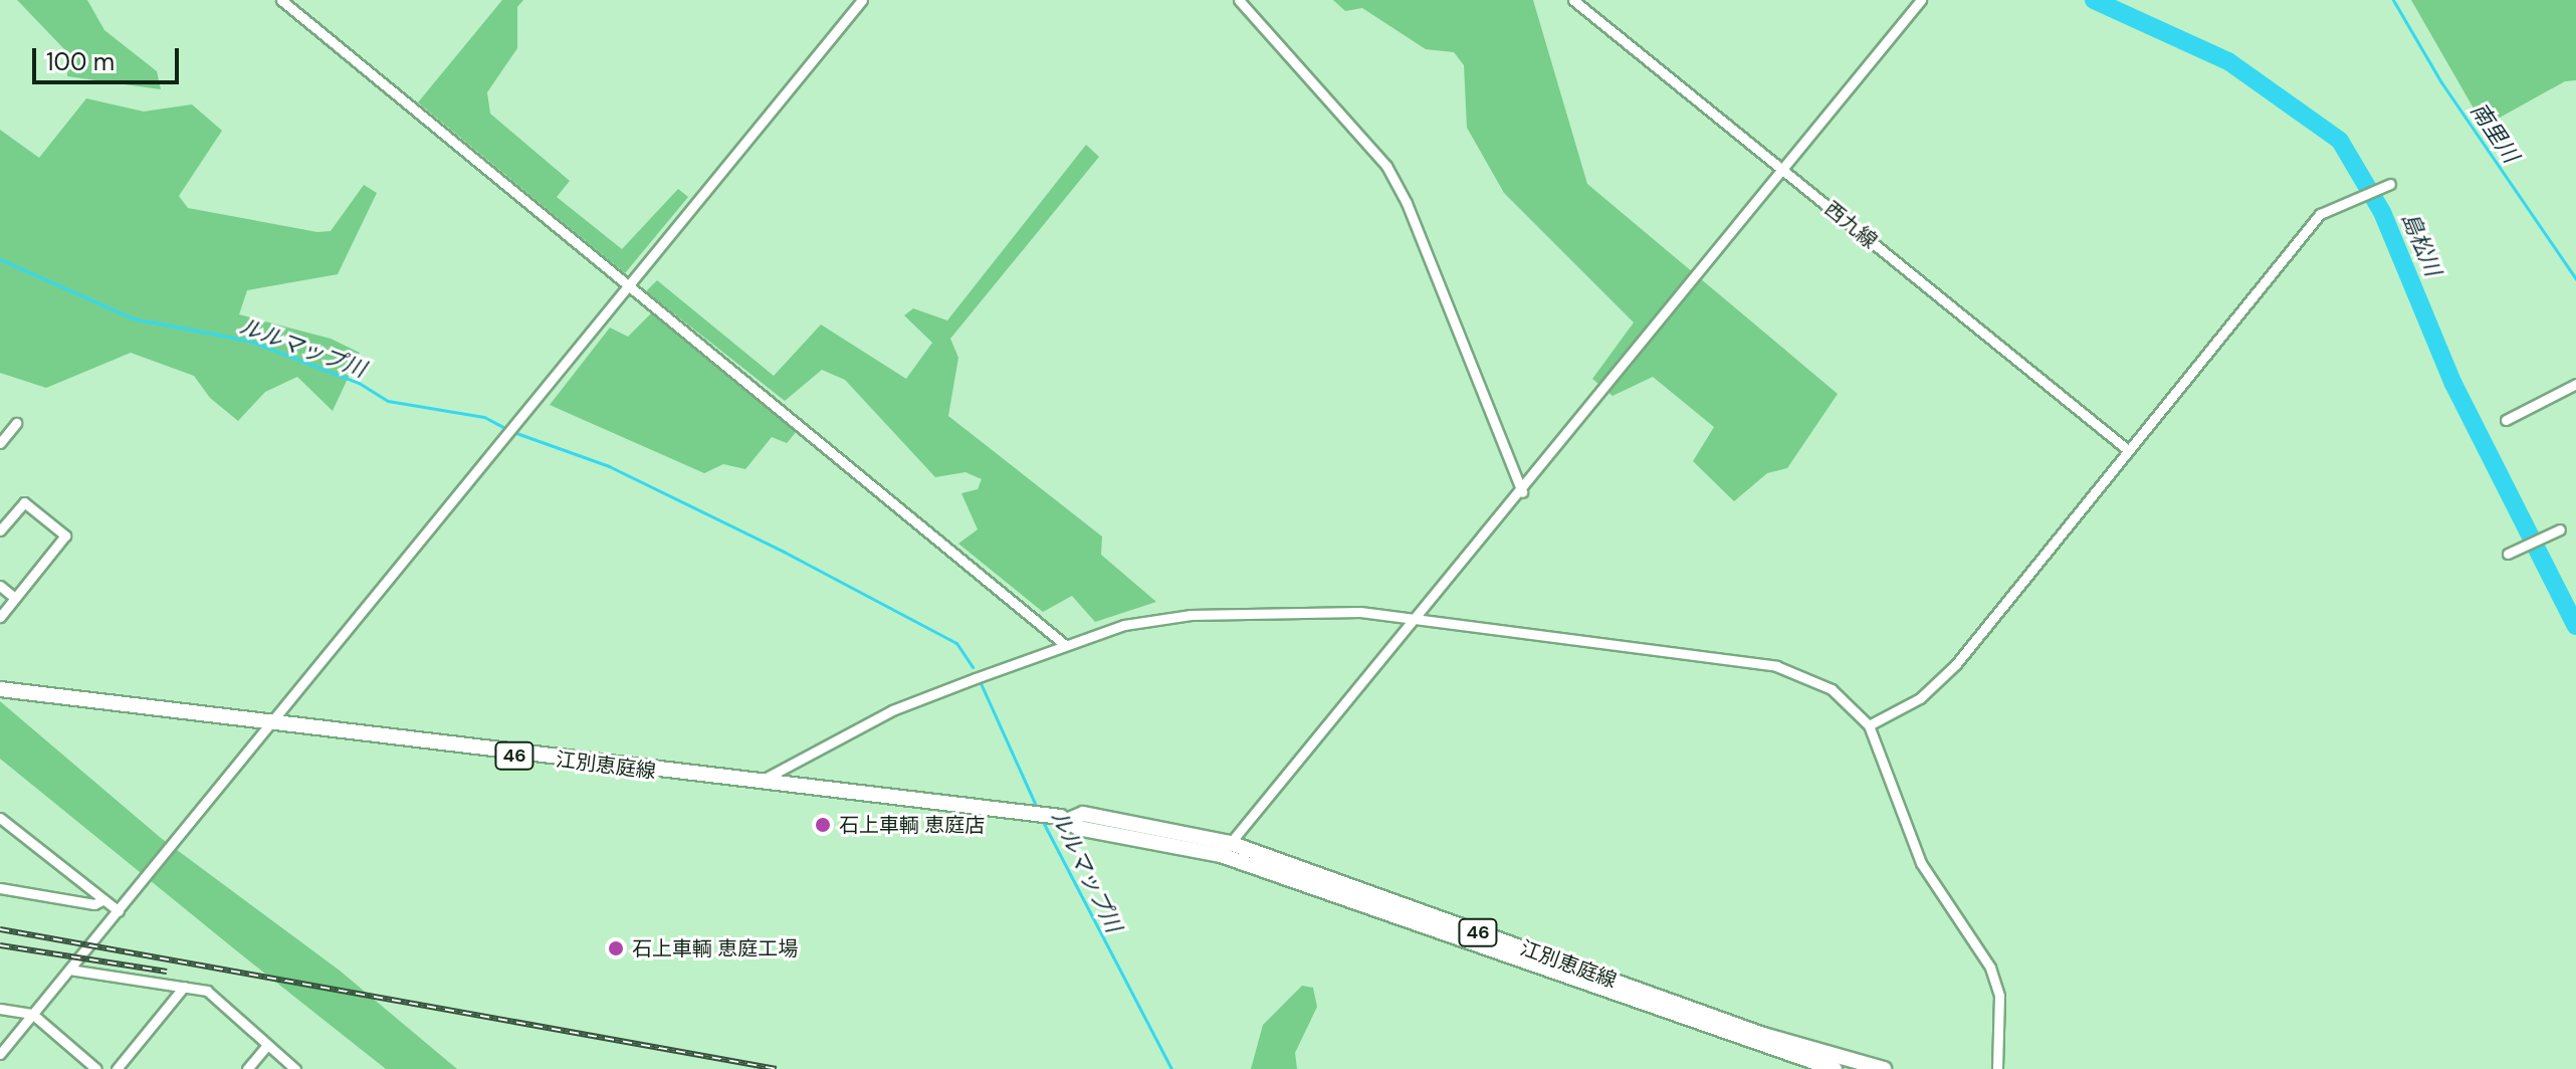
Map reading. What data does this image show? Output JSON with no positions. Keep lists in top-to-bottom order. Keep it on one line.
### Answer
{"streets":{"main road":["46","江別恵庭線"],"street":["西九線"]},"water":["南里川","島松川","ルルマップ川"],"places":["石上車輌 恵庭店","石上車輌 恵庭工場"],"scale_bar":"100 m"}
